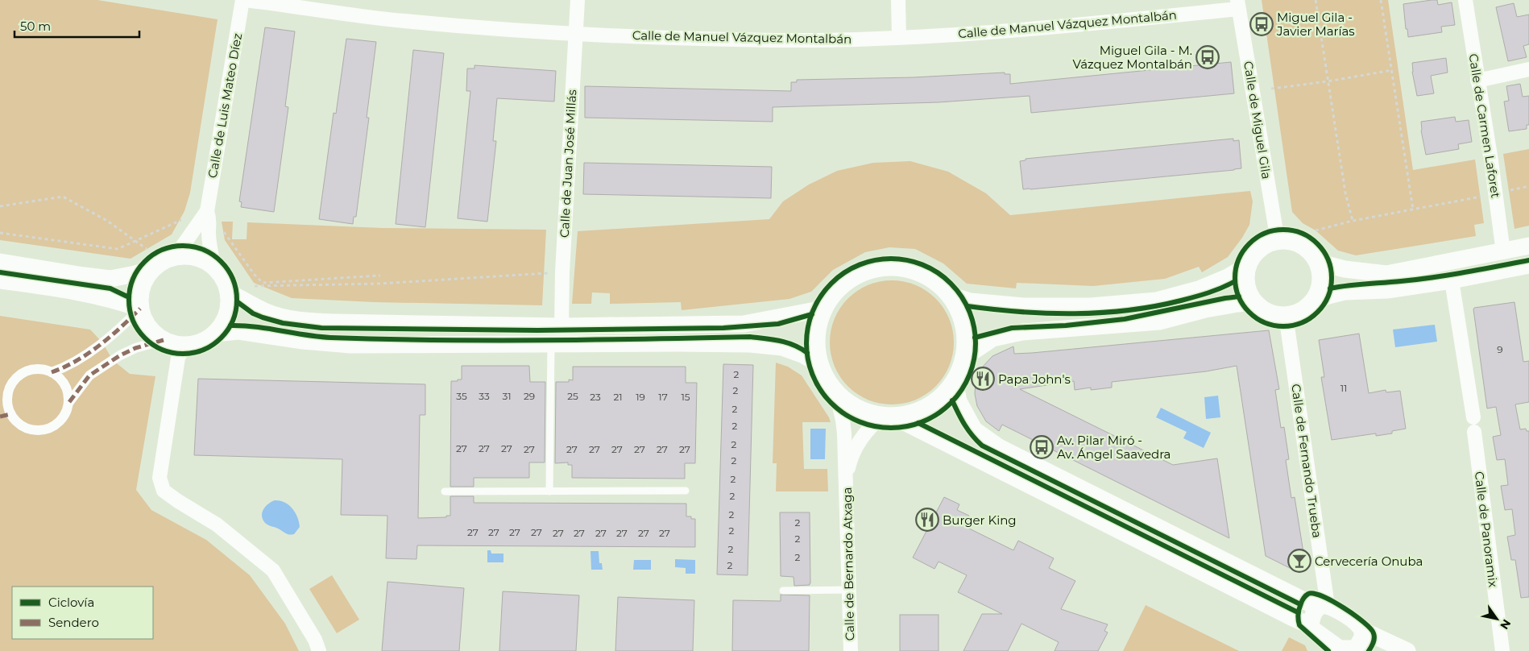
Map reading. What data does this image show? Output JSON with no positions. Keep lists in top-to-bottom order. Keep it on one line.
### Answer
{"streets":{"street":["Calle de Manuel Vázquez Montalbán","Calle de Luis Mateo Díez","Calle de Miguel Gila","Calle de Carmen Laforet","Calle de Juan José Millás","Calle de Fernando Trueba","Calle de Panoramix","Calle de Bernardo Atxaga"]},"crossings":[["Calle de Manuel Vázquez Montalbán","Calle de Miguel Gila"],["Calle de Manuel Vázquez Montalbán","Calle de Juan José Millás"],["Calle de Miguel Gila","Calle de Fernando Trueba"]],"places":{"bus stop":["Miguel Gila - Javier Marías","Miguel Gila - M. Vázquez Montalbán","Av. Pilar Miró - Av. Ángel Saavedra"],"restaurant":["Papa John's","Burger King"],"bar":["Cervecería Onuba"]},"house_numbers":["9","2","11","2","35","33","31","29","25","23","21","19","17","15","2","2","2","27","27","27","27","27","27","27","27","27","27","2","2","2","2","2","2","27","27","27","27","27","27","27","27","27","27","2","2","2","2"],"legend":["Ciclovía","Sendero"],"scale_bar":"50 m","north":"bottom right"}
